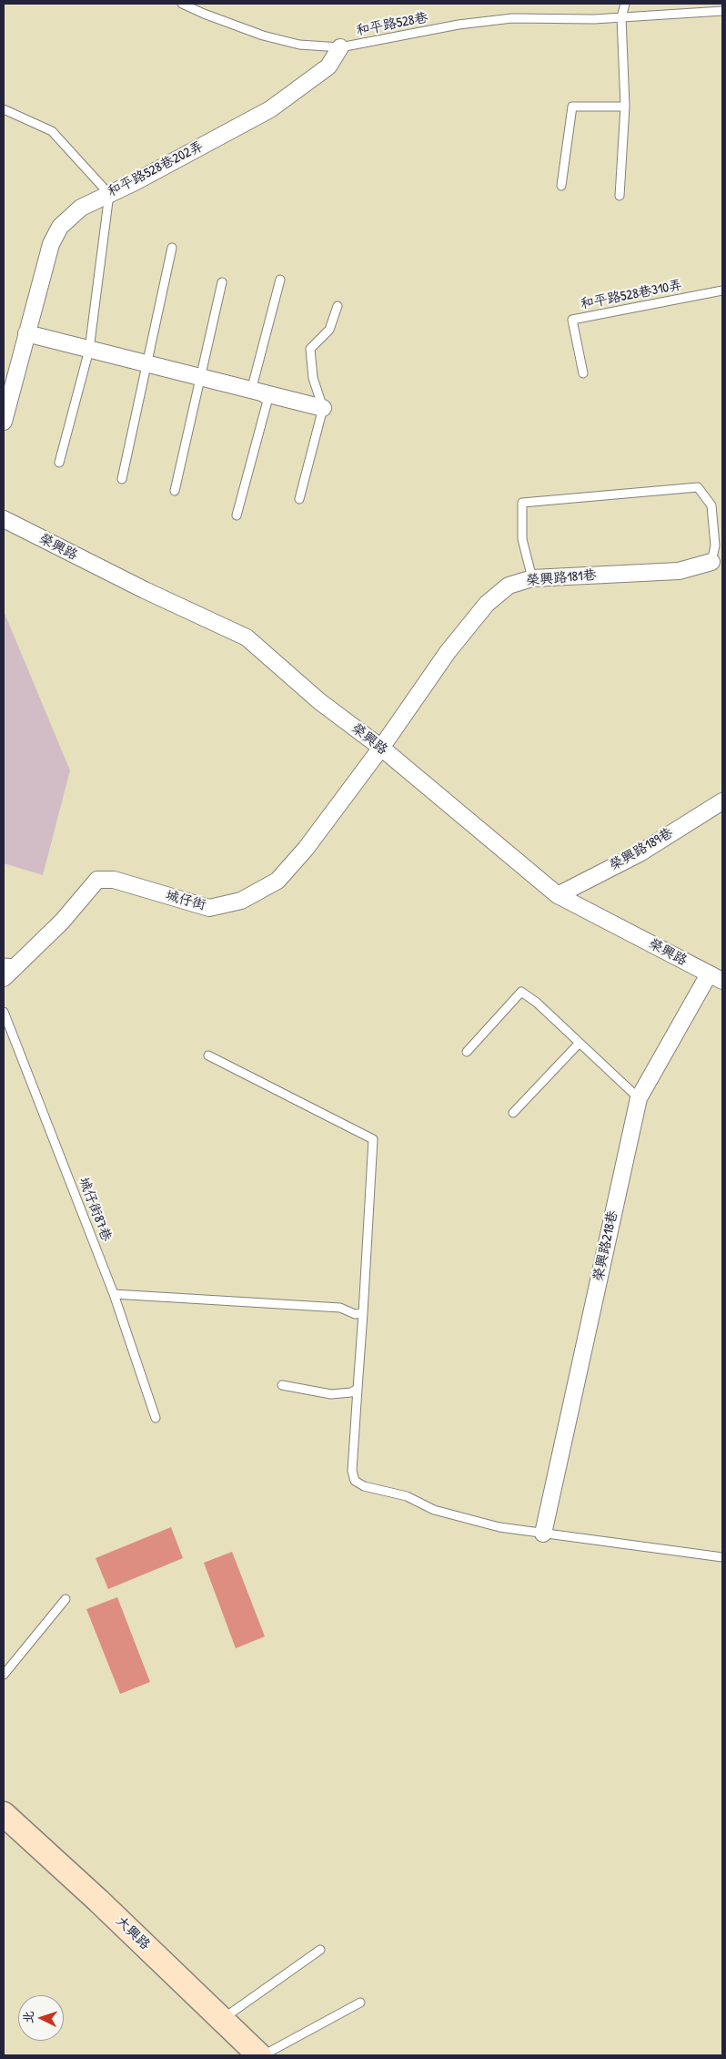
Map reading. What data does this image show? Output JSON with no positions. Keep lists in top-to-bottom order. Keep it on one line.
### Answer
{"streets":{"street":["和平路528巷202弄","榮興路","榮興路181巷","榮興路189巷","城仔街","榮興路218巷","大興路"],"lane":["和平路528巷","和平路528巷310弄","城仔街87巷"]},"crossings":[["和平路528巷","和平路528巷202弄"],["榮興路","榮興路181巷"],["榮興路","榮興路189巷"],["榮興路","城仔街"],["榮興路","榮興路218巷"],["榮興路181巷","城仔街"]],"north":"left"}
